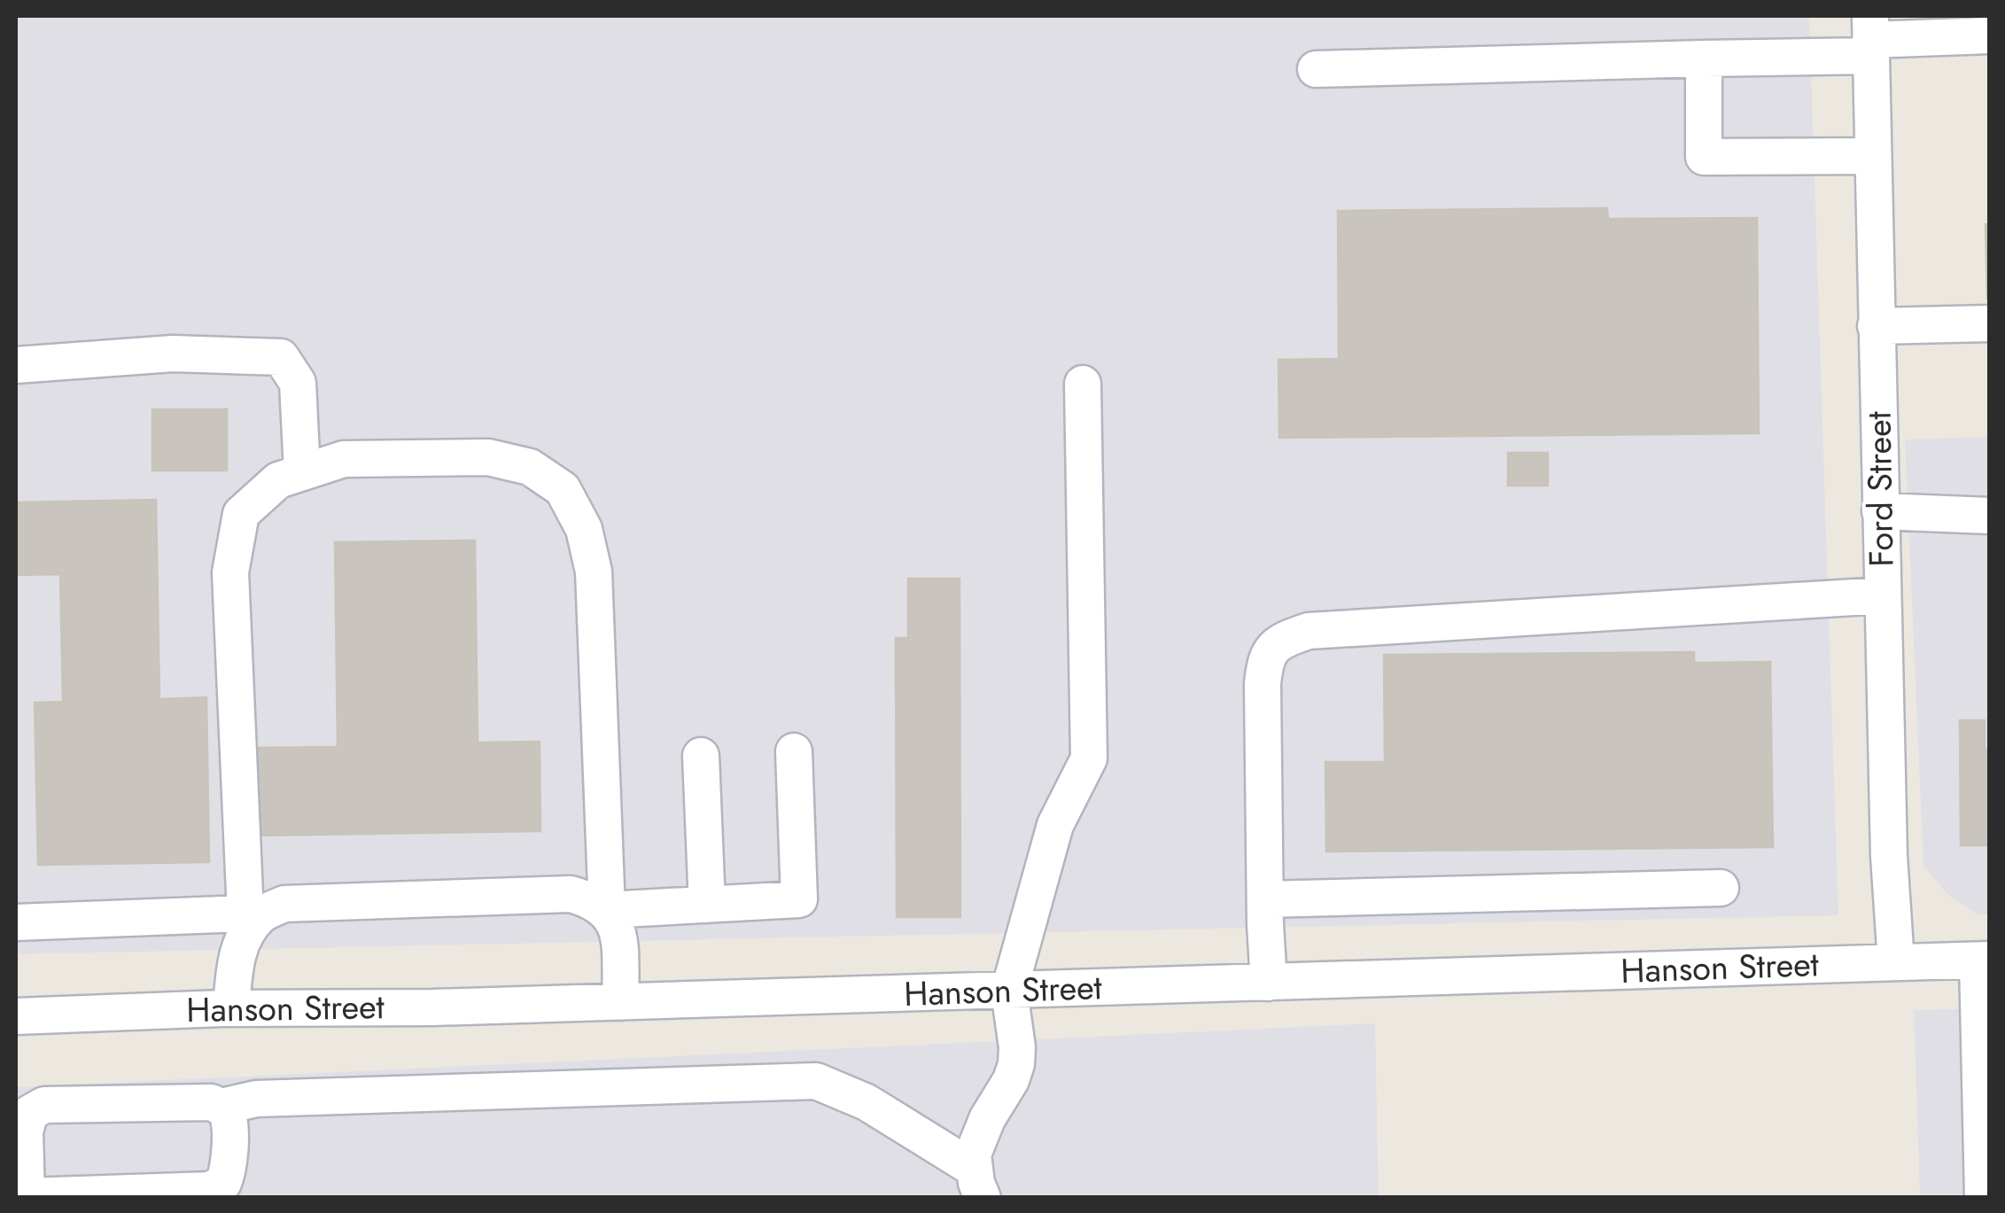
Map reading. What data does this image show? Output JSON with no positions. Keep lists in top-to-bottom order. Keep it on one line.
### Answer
{"streets":{"street":["Ford Street","Hanson Street"]},"crossings":[["Ford Street","Hanson Street"]]}
